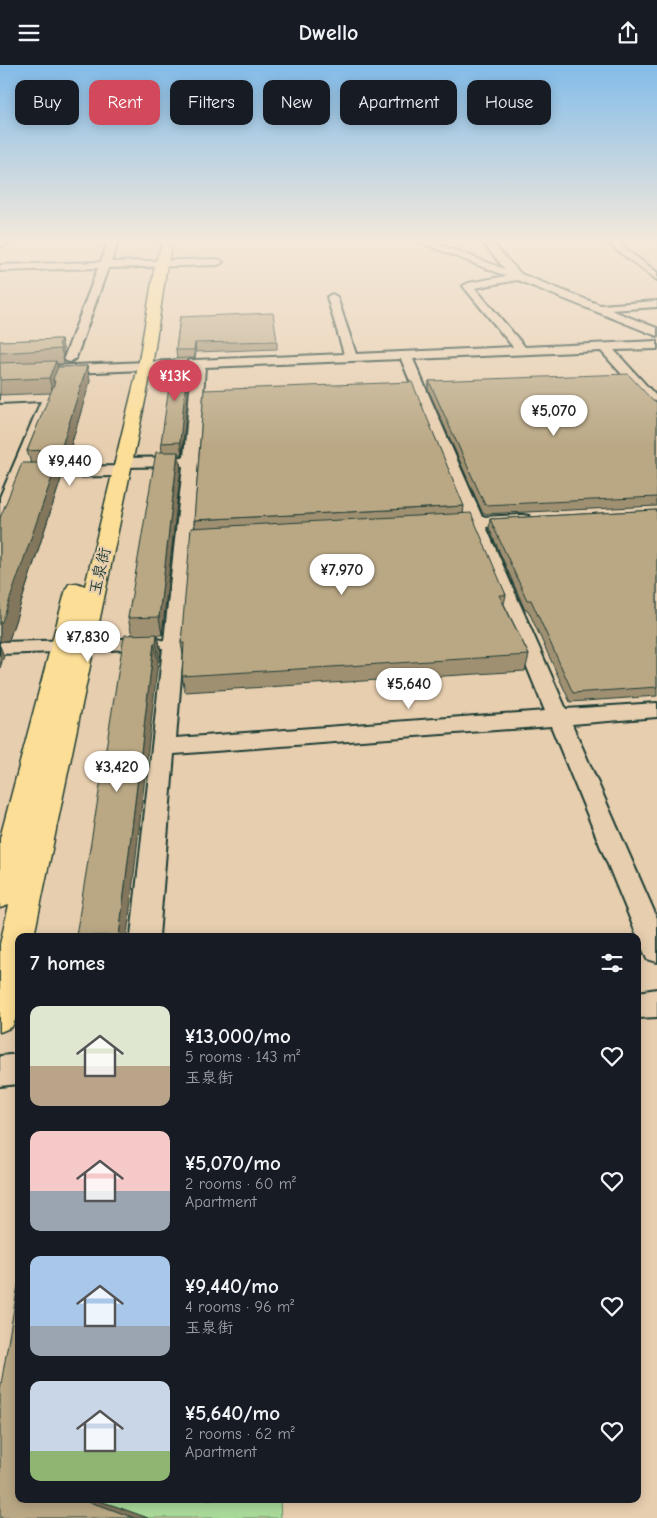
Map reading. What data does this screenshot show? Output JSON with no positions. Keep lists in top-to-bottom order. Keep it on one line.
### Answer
{"streets":{"main road":["玉泉街"]},"page":{"header":"Dwello","chip":["Buy","Rent","Filters","New","Apartment","House"],"price":["¥13K","¥5,070","¥9,440","¥7,970","¥7,830","¥5,640","¥3,420"],"heading":"7 homes","list":[{"name":"¥13,000/mo","note":"5 rooms · 143 m² · 玉泉街"},{"name":"¥5,070/mo","note":"2 rooms · 60 m² · Apartment"},{"name":"¥9,440/mo","note":"4 rooms · 96 m² · 玉泉街"},{"name":"¥5,640/mo","note":"2 rooms · 62 m² · Apartment"}]}}
